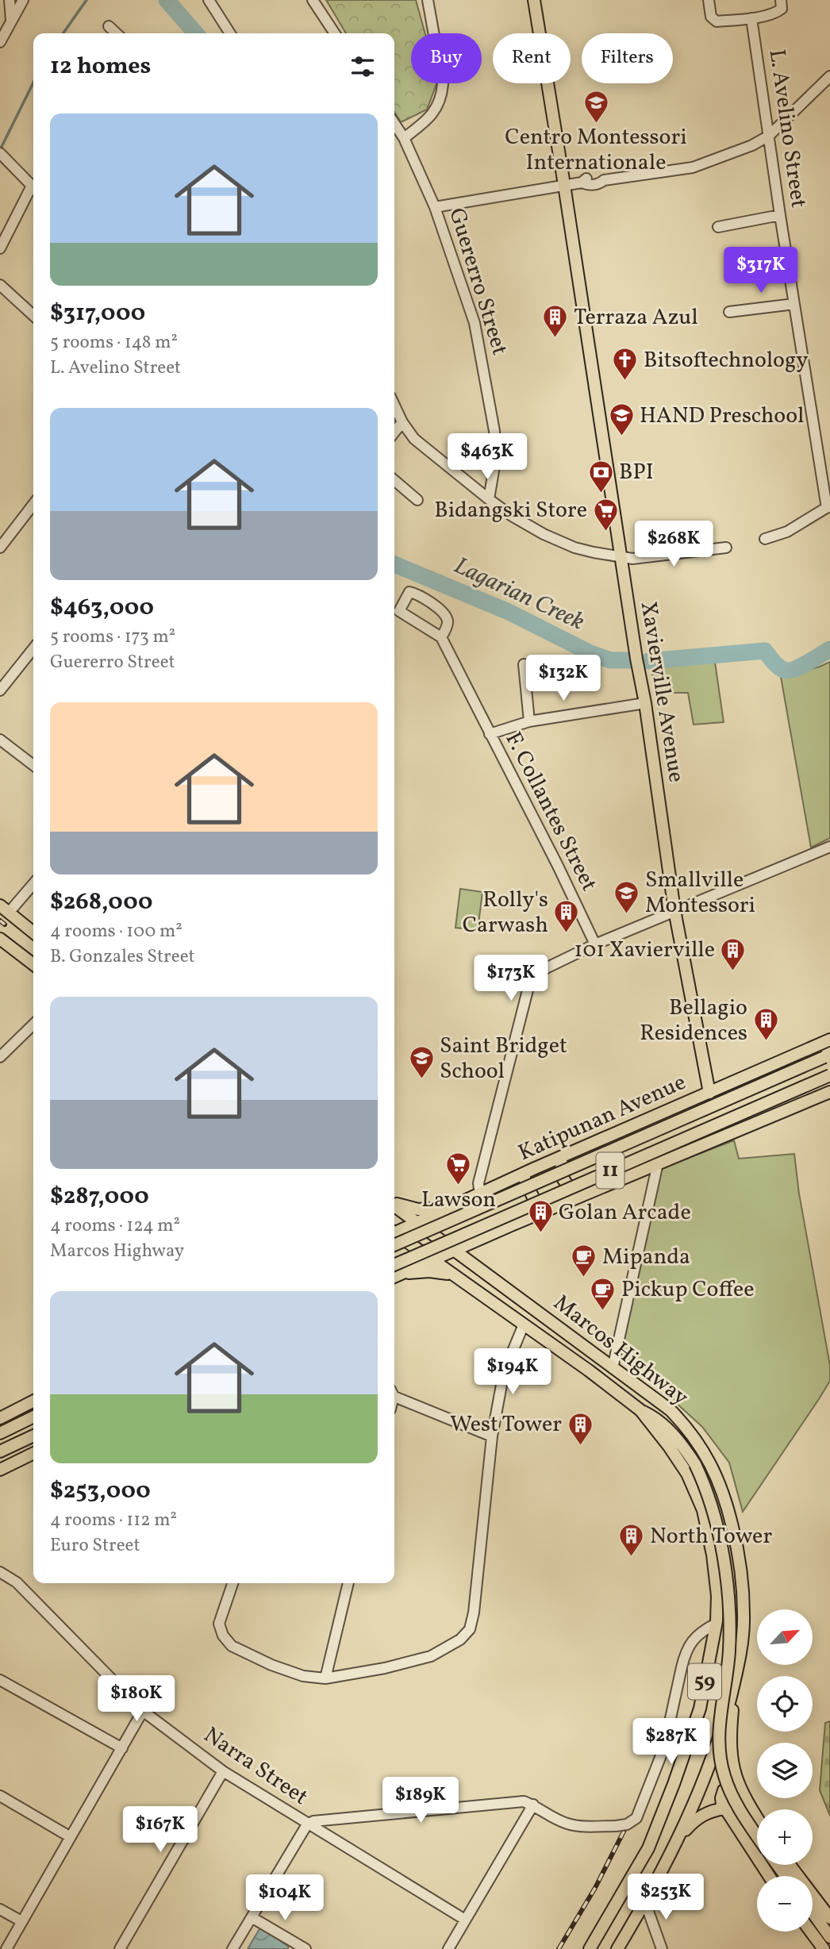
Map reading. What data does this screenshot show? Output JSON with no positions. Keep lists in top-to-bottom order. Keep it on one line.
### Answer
{"streets":{"main road":["Xavierville Avenue","Katipunan Avenue","11","Marcos Highway","59"],"street":["L. Avelino Street","Guererro Street","F. Collantes Street","Narra Street"]},"crossings":[["Xavierville Avenue","Katipunan Avenue"],["Katipunan Avenue","59"],["11","Marcos Highway"],["11","59"],["Marcos Highway","59"],["Marcos Highway","Narra Street"]],"water":["Lagarian Creek"],"places":{"school or university":["Centro Montessori Internationale","HAND Preschool","Smallville Montessori","Saint Bridget School"],"building":["Terraza Azul","Rolly's Carwash","101 Xavierville","Bellagio Residences","Golan Arcade","West Tower","North Tower"],"church":["Bitsoftechnology"],"bank":["BPI"],"supermarket":["Bidangski Store","Lawson"],"cafe":["Mipanda","Pickup Coffee"]},"north":"top right","page":{"chip":["Buy","Rent","Filters"],"heading":"12 homes","list":[{"name":"$317,000","note":"5 rooms · 148 m² · L. Avelino Street"},{"name":"$463,000","note":"5 rooms · 173 m² · Guererro Street"},{"name":"$268,000","note":"4 rooms · 100 m² · B. Gonzales Street"},{"name":"$287,000","note":"4 rooms · 124 m² · Marcos Highway"},{"name":"$253,000","note":"4 rooms · 112 m² · Euro Street"}],"price":["$317K","$463K","$268K","$132K","$173K","$194K","$180K","$287K","$189K","$167K","$253K","$104K"],"map_buttons":["+","−"]}}
